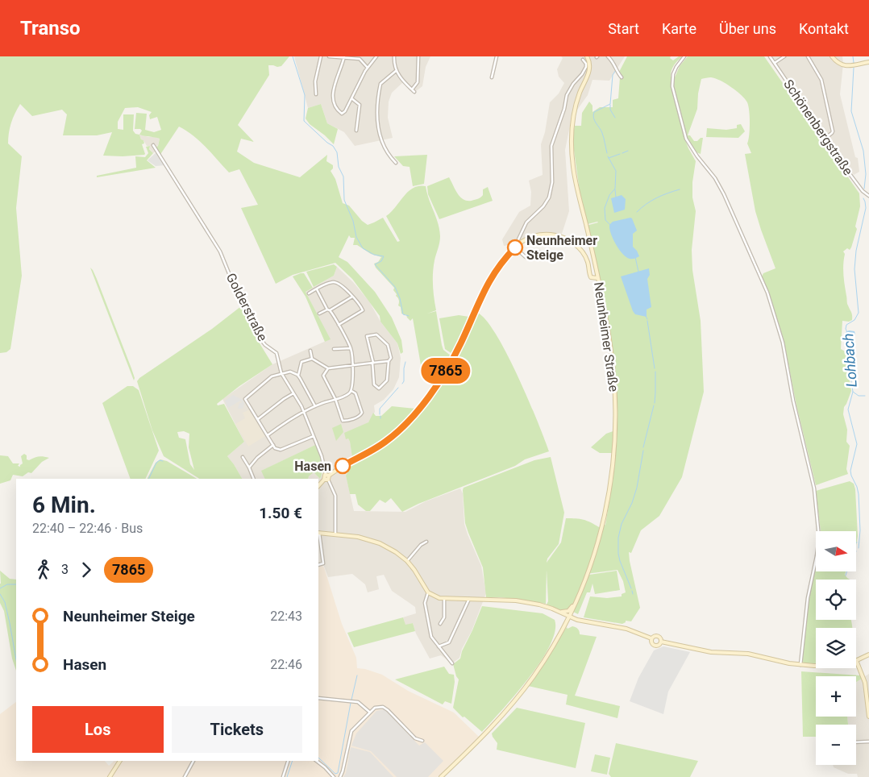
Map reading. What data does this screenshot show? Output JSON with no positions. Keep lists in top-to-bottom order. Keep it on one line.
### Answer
{"streets":{"street":["Schönenbergstraße","Golderstraße","Neunheimer Straße"]},"water":["Lohbach"],"places":["Neunheimer Steige","Hasen"],"lines":["bus line 7865"],"north":"right","page":{"header":"Transo","nav":["Start","Karte","Über uns","Kontakt"],"on_map":"7865","heading":["6 Min.","22:40 – 22:46 · Bus","1.50 €"],"map_buttons":["+","−"],"legs":["3","7865"],"list":[{"name":"Neunheimer Steige","value":"22:43"},{"name":"Hasen","value":"22:46"}],"buttons":["Los","Tickets"]}}
